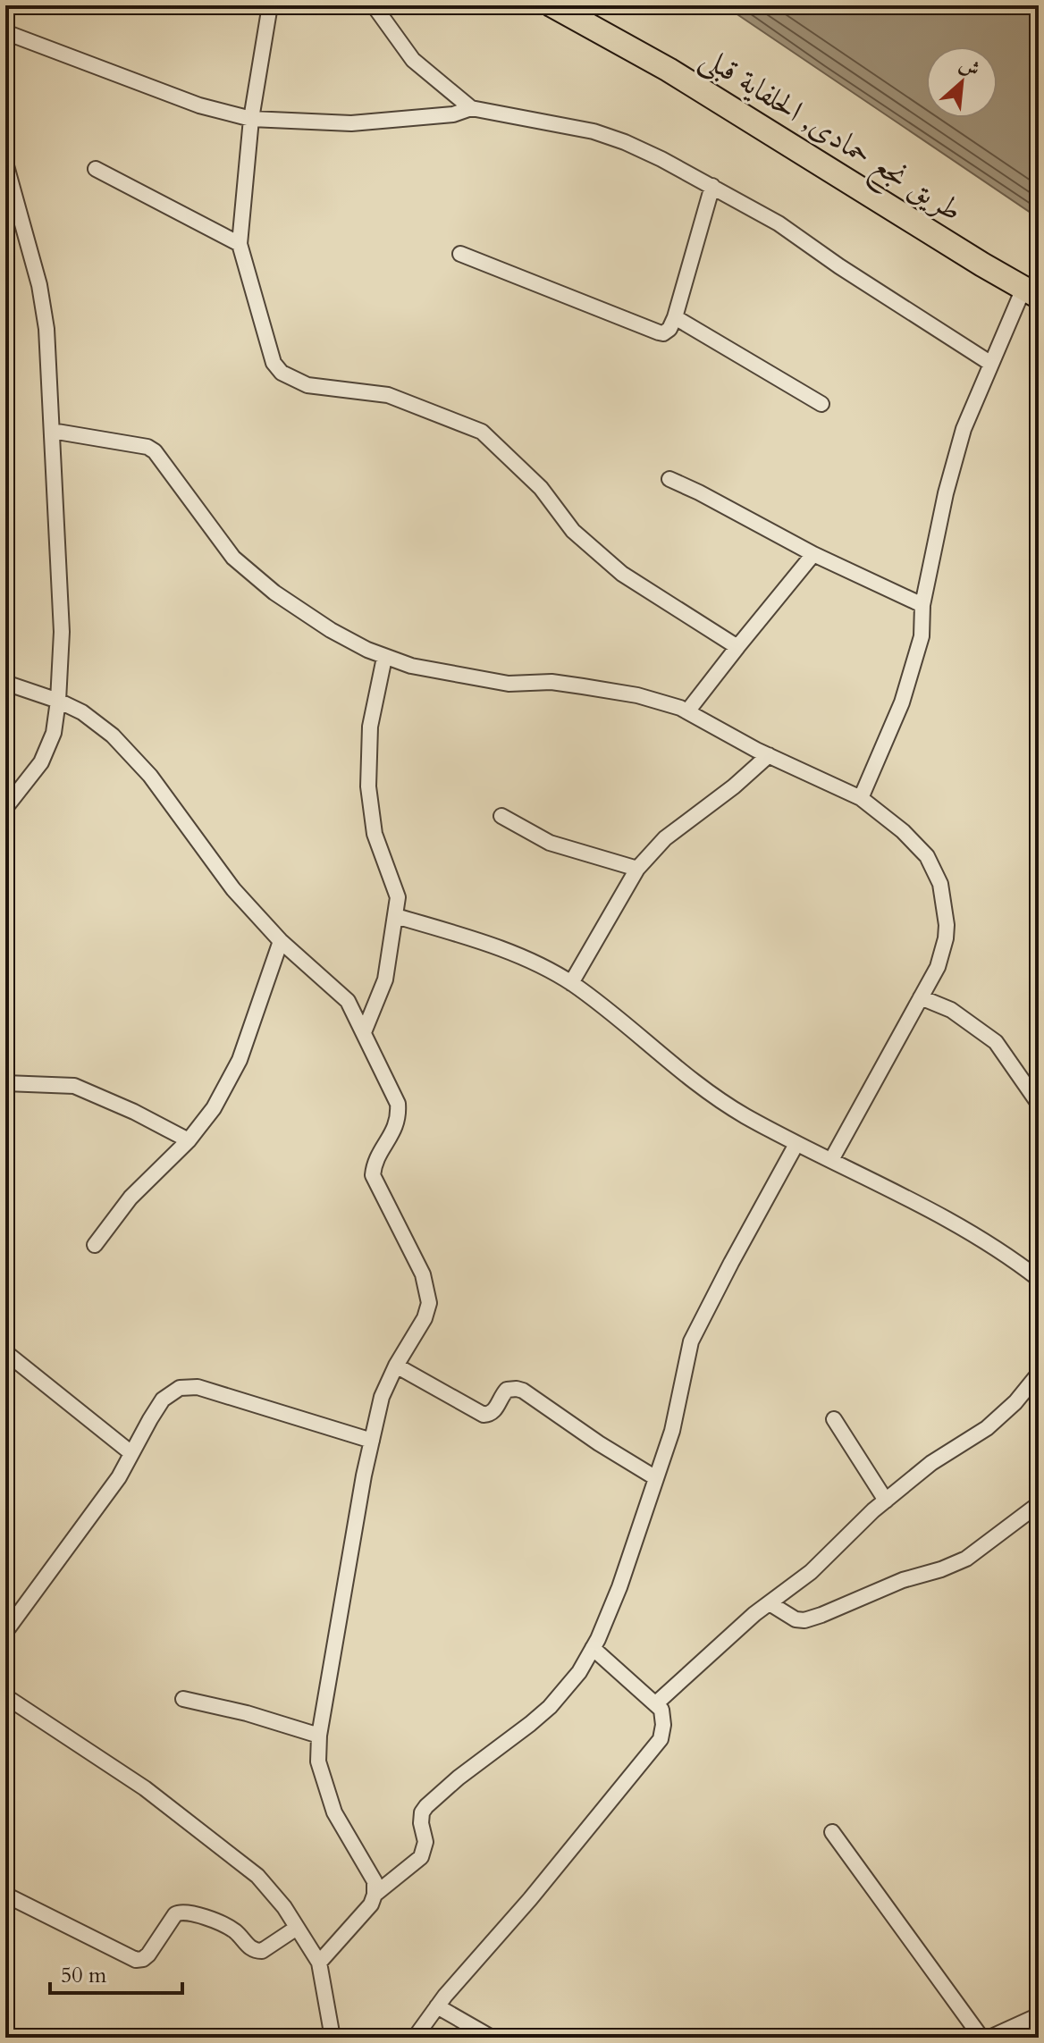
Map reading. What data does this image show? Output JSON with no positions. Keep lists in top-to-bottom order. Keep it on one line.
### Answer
{"streets":{"main road":["طريق نجع حمادى, الحلفاية قبلى"]},"scale_bar":"50 m","north":"top right"}
